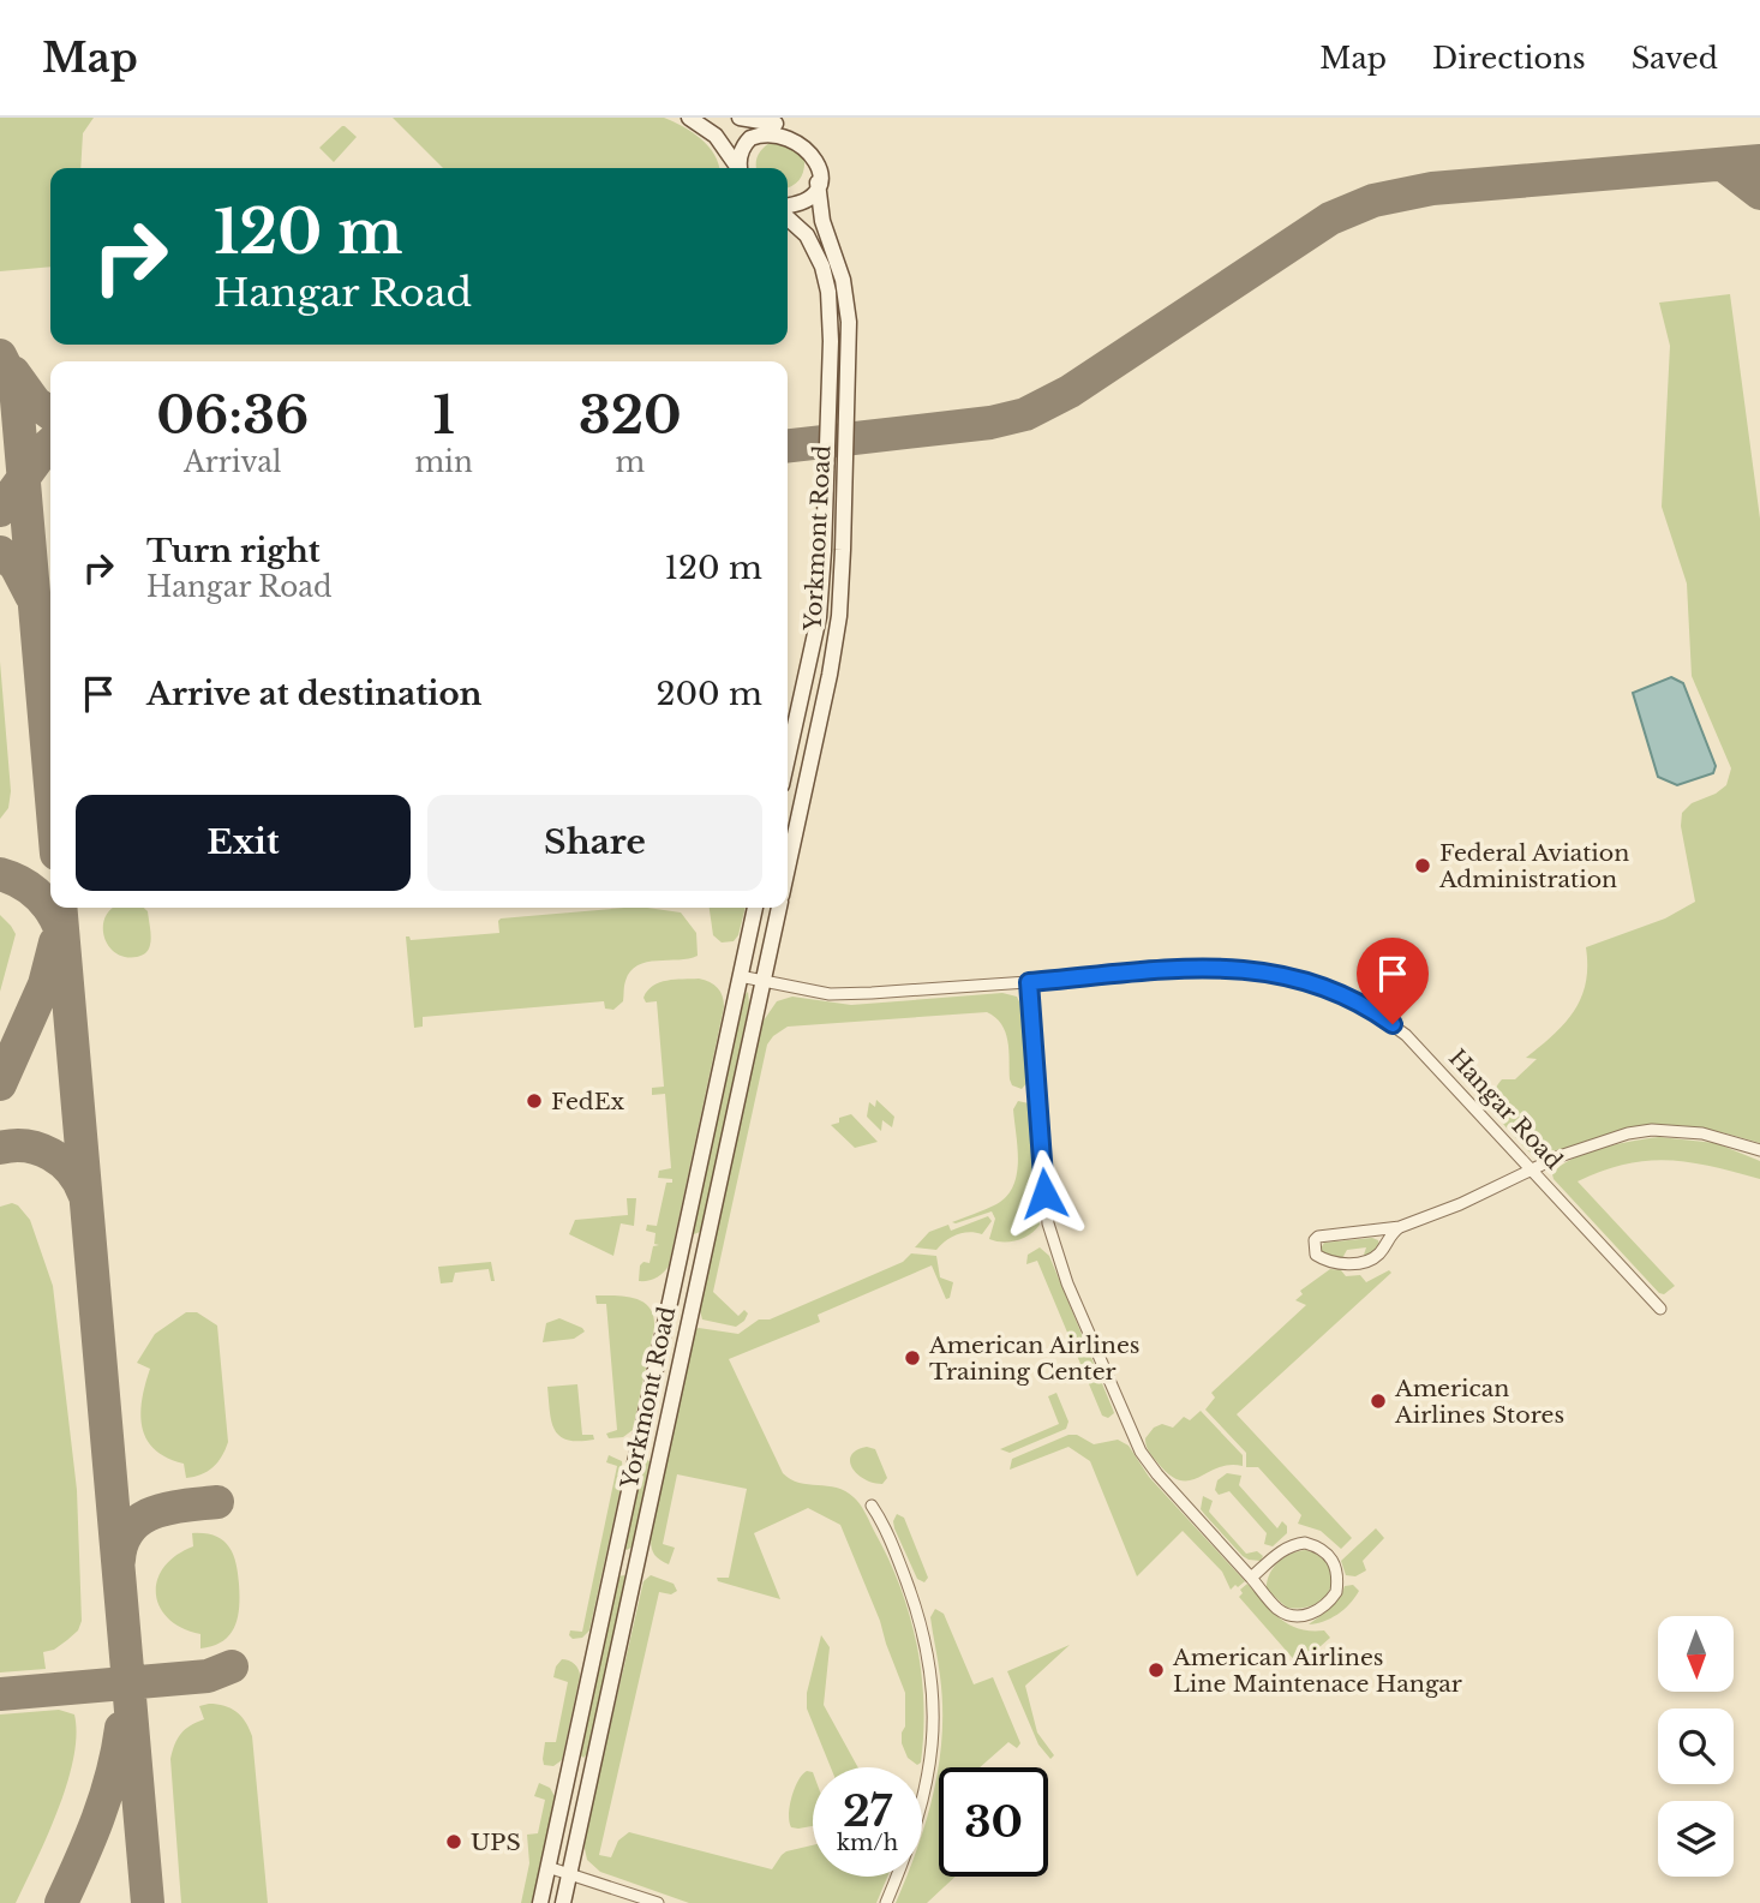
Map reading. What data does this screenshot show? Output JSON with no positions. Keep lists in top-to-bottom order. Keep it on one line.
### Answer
{"streets":{"street":["Yorkmont Road","Hangar Road"]},"crossings":[["Yorkmont Road","Hangar Road"]],"places":["Federal Aviation Administration","FedEx","American Airlines Training Center","American Airlines Stores","American Airlines Line Maintenace Hangar","UPS"],"north":"bottom","page":{"header":"Map","nav":["Map","Directions","Saved"],"turn":["120 m","Hangar Road"],"eta":["06:36","Arrival","1","min","320","m"],"list":[{"name":"Turn right","note":"Hangar Road","value":"120 m"},{"name":"Arrive at destination","value":"200 m"}],"buttons":["Exit","Share"],"speed":"27 km/h","limit":"30"}}
